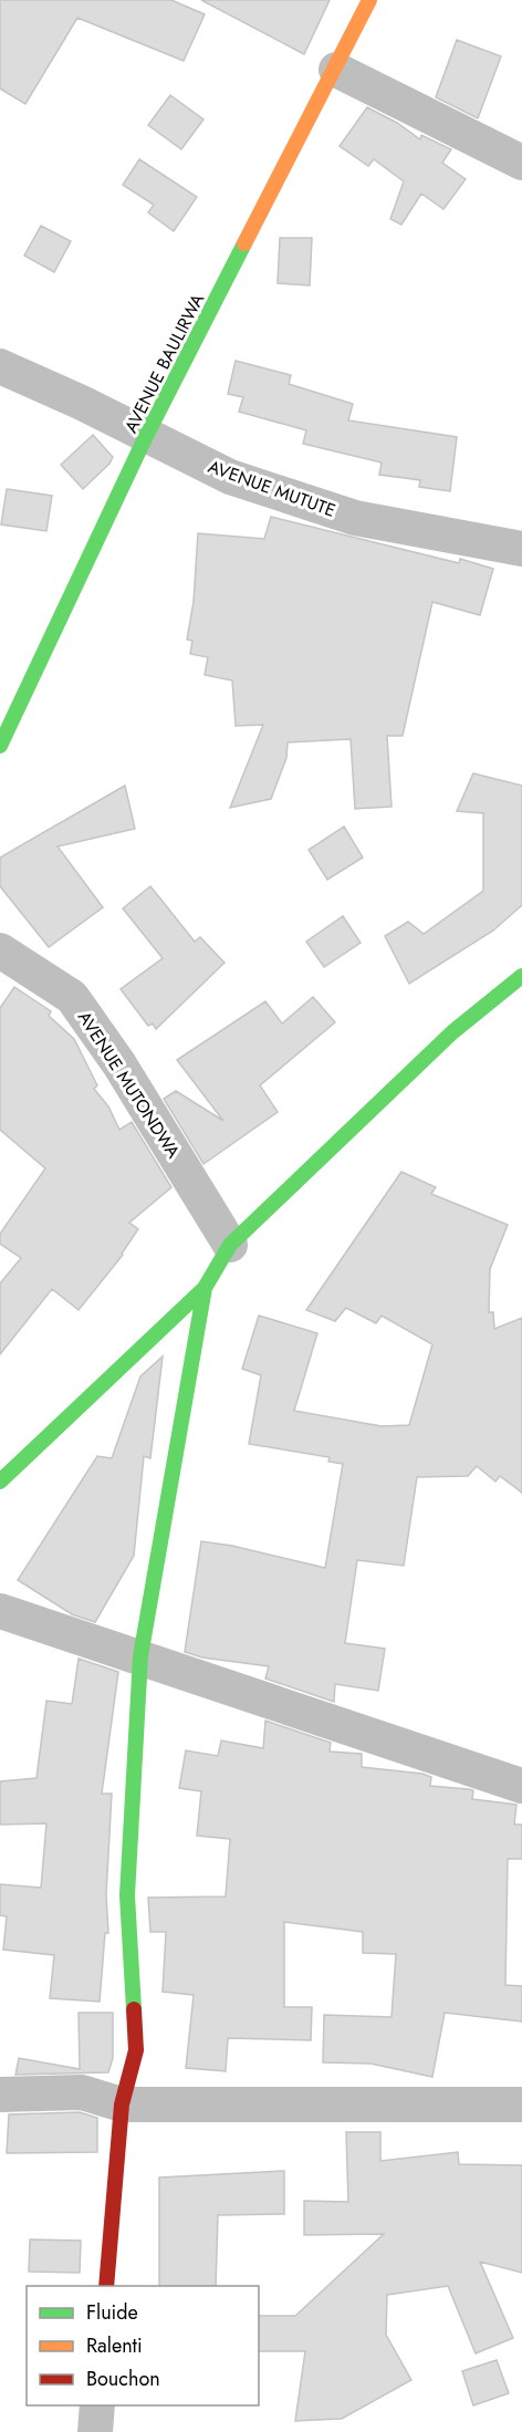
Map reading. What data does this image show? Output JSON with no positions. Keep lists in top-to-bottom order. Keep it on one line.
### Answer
{"streets":{"street":["AVENUE BAULIRWA","AVENUE MUTUTE","AVENUE MUTONDWA"]},"crossings":[["AVENUE BAULIRWA","AVENUE MUTUTE"]],"legend":["Fluide","Ralenti","Bouchon"]}
